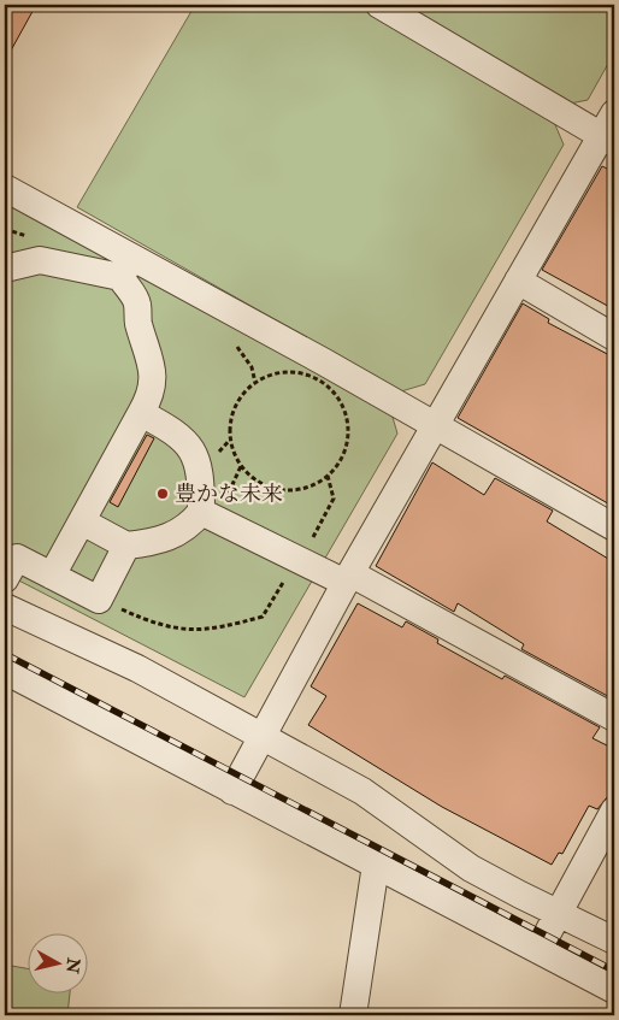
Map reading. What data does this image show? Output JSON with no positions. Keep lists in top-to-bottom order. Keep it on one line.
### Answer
{"places":["豊かな未来"],"north":"right"}
